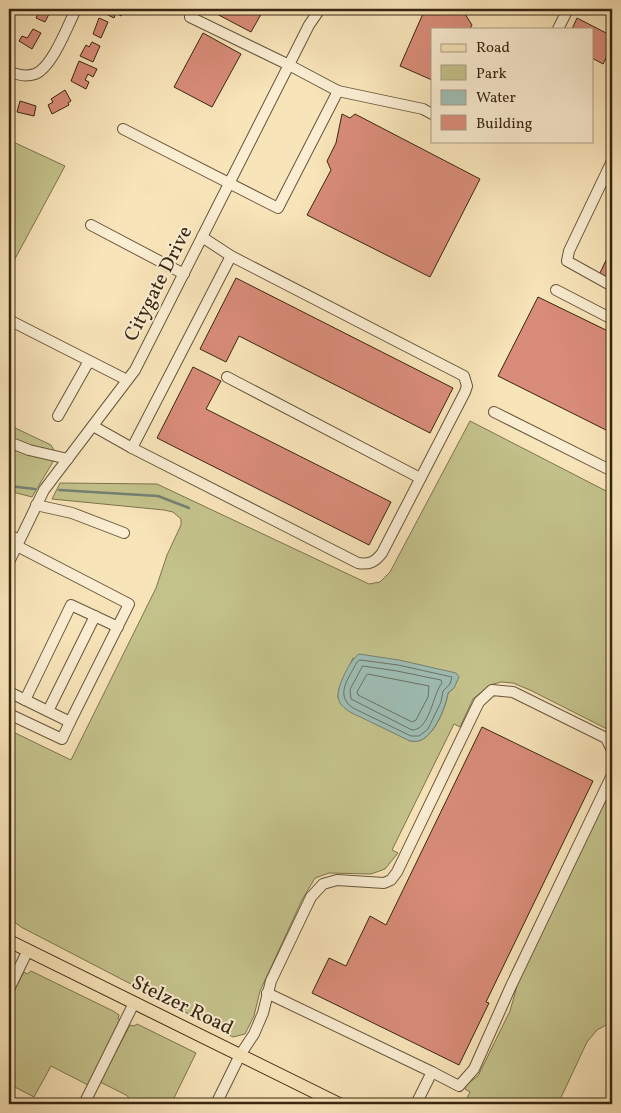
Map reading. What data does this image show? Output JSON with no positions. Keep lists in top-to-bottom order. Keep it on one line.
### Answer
{"streets":{"main road":["Stelzer Road"],"street":["Citygate Drive"]},"legend":["Road","Park","Water","Building"]}
